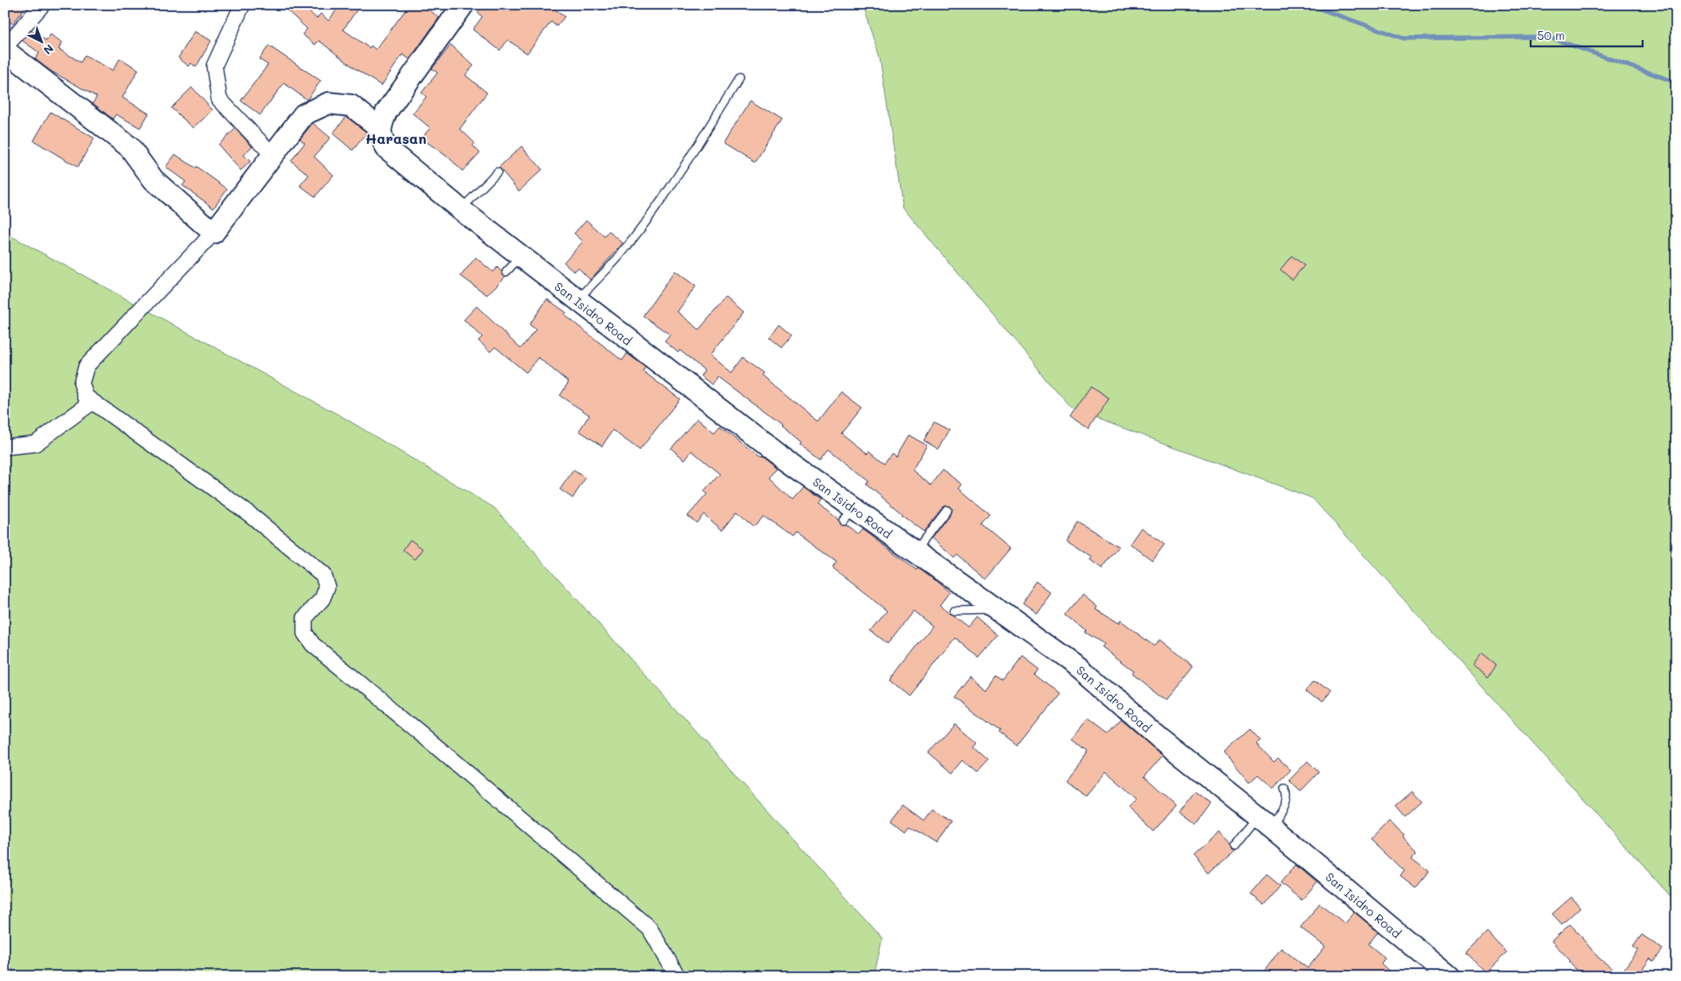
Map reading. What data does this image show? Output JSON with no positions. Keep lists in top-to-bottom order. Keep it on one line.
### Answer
{"streets":{"street":["San Isidro Road"]},"districts":["Harasan"],"scale_bar":"50 m","north":"bottom right"}
